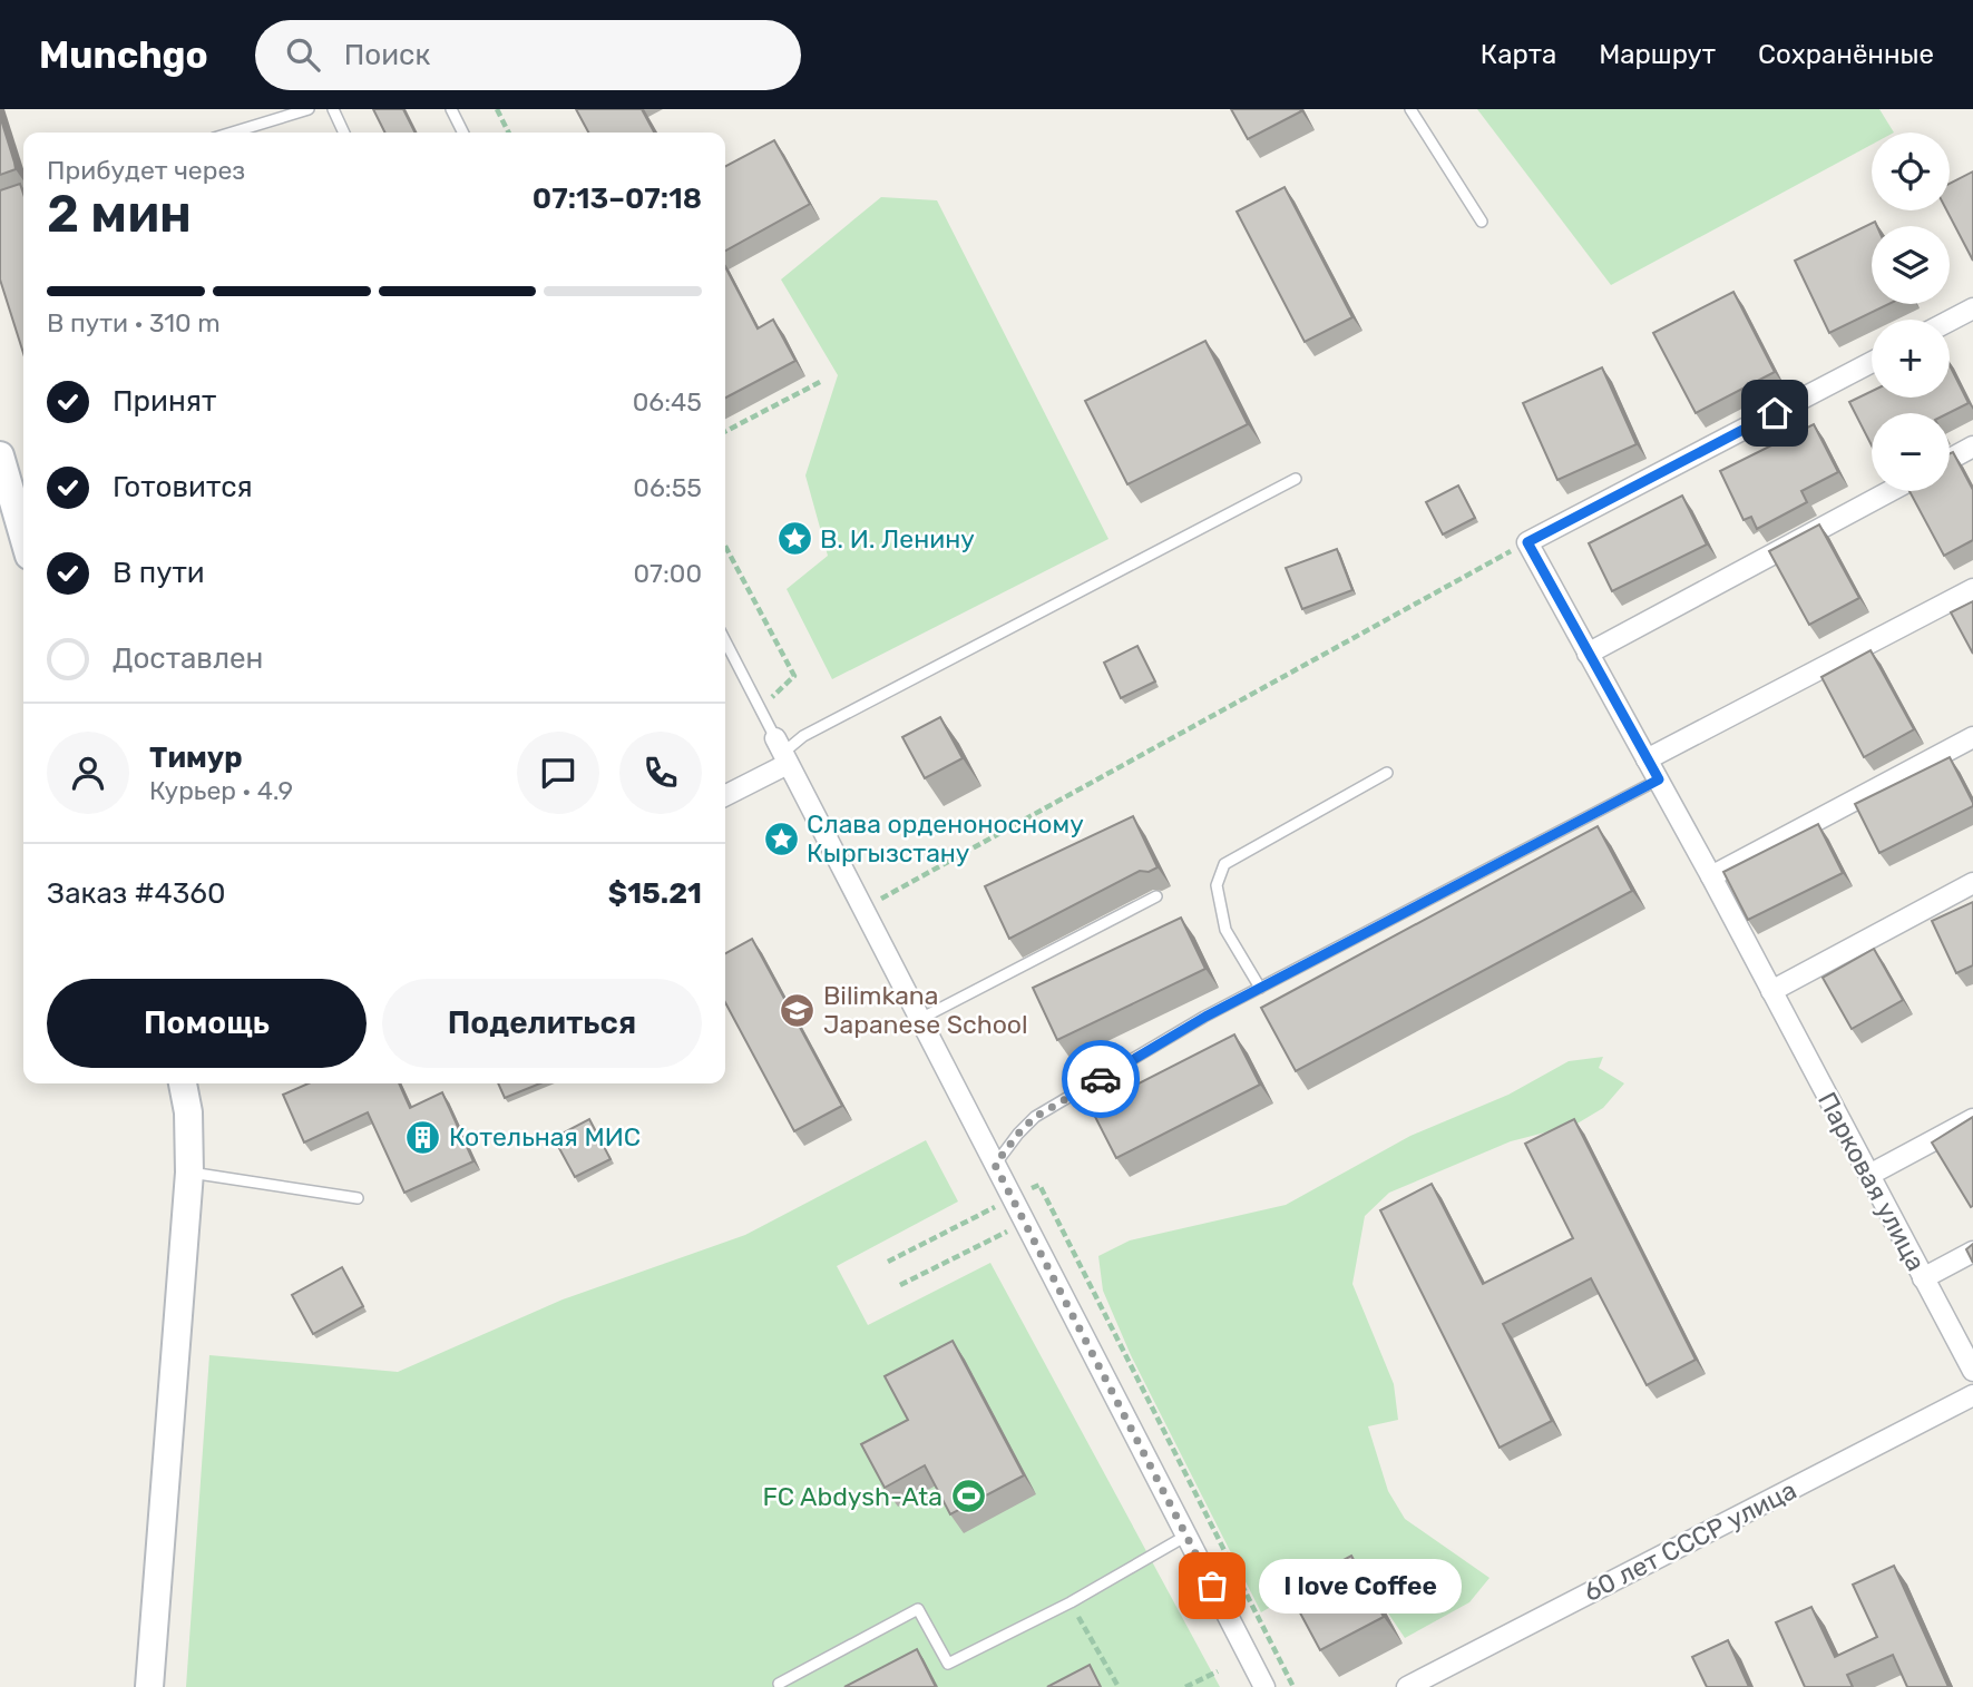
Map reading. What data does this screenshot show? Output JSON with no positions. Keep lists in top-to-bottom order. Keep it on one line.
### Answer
{"streets":{"street":["Парковая улица","60 лет СССР улица"]},"places":{"place":["В. И. Ленину","Слава орденоносному Кыргызстану"],"school or university":["Bilimkana Japanese School"],"building":["Котельная МИС"],"sports":["FC Abdysh-Ata"],"other":["I love Coffee"]},"page":{"header":"Munchgo","search":"Поиск","nav":["Карта","Маршрут","Сохранённые"],"map_buttons":["+","−"],"heading":["2 мин","Прибудет через","07:13–07:18"],"panel":["Тимур","Курьер · 4.9","Заказ #4360","$15.21"],"bar":"В пути · 310 m","list":[["Принят","06:45"],["Готовится","06:55"],["В пути","07:00"],"Доставлен"],"buttons":["Помощь","Поделиться"],"bubble":"I love Coffee"}}
